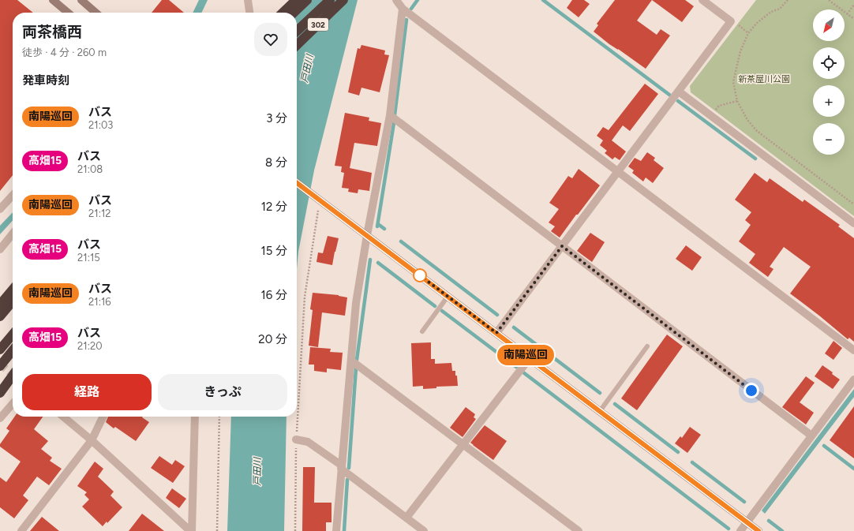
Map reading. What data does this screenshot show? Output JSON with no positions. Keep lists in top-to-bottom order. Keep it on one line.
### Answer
{"streets":{"highway":["302"]},"water":["戸田川"],"parks":["新茶屋川公園"],"lines":["bus line 南陽巡回"],"north":"bottom left","page":{"on_map":"南陽巡回","map_buttons":["+","−"],"heading":[["両茶橋西","徒歩 · 4 分 · 260 m"],"発車時刻"],"list":[{"mark":"南陽巡回","name":"バス","note":"21:03","value":"3 分"},{"mark":"高畑15","name":"バス","note":"21:08","value":"8 分"},{"mark":"南陽巡回","name":"バス","note":"21:12","value":"12 分"},{"mark":"高畑15","name":"バス","note":"21:15","value":"15 分"},{"mark":"南陽巡回","name":"バス","note":"21:16","value":"16 分"},{"mark":"高畑15","name":"バス","note":"21:20","value":"20 分"}],"buttons":["経路","きっぷ"]}}
